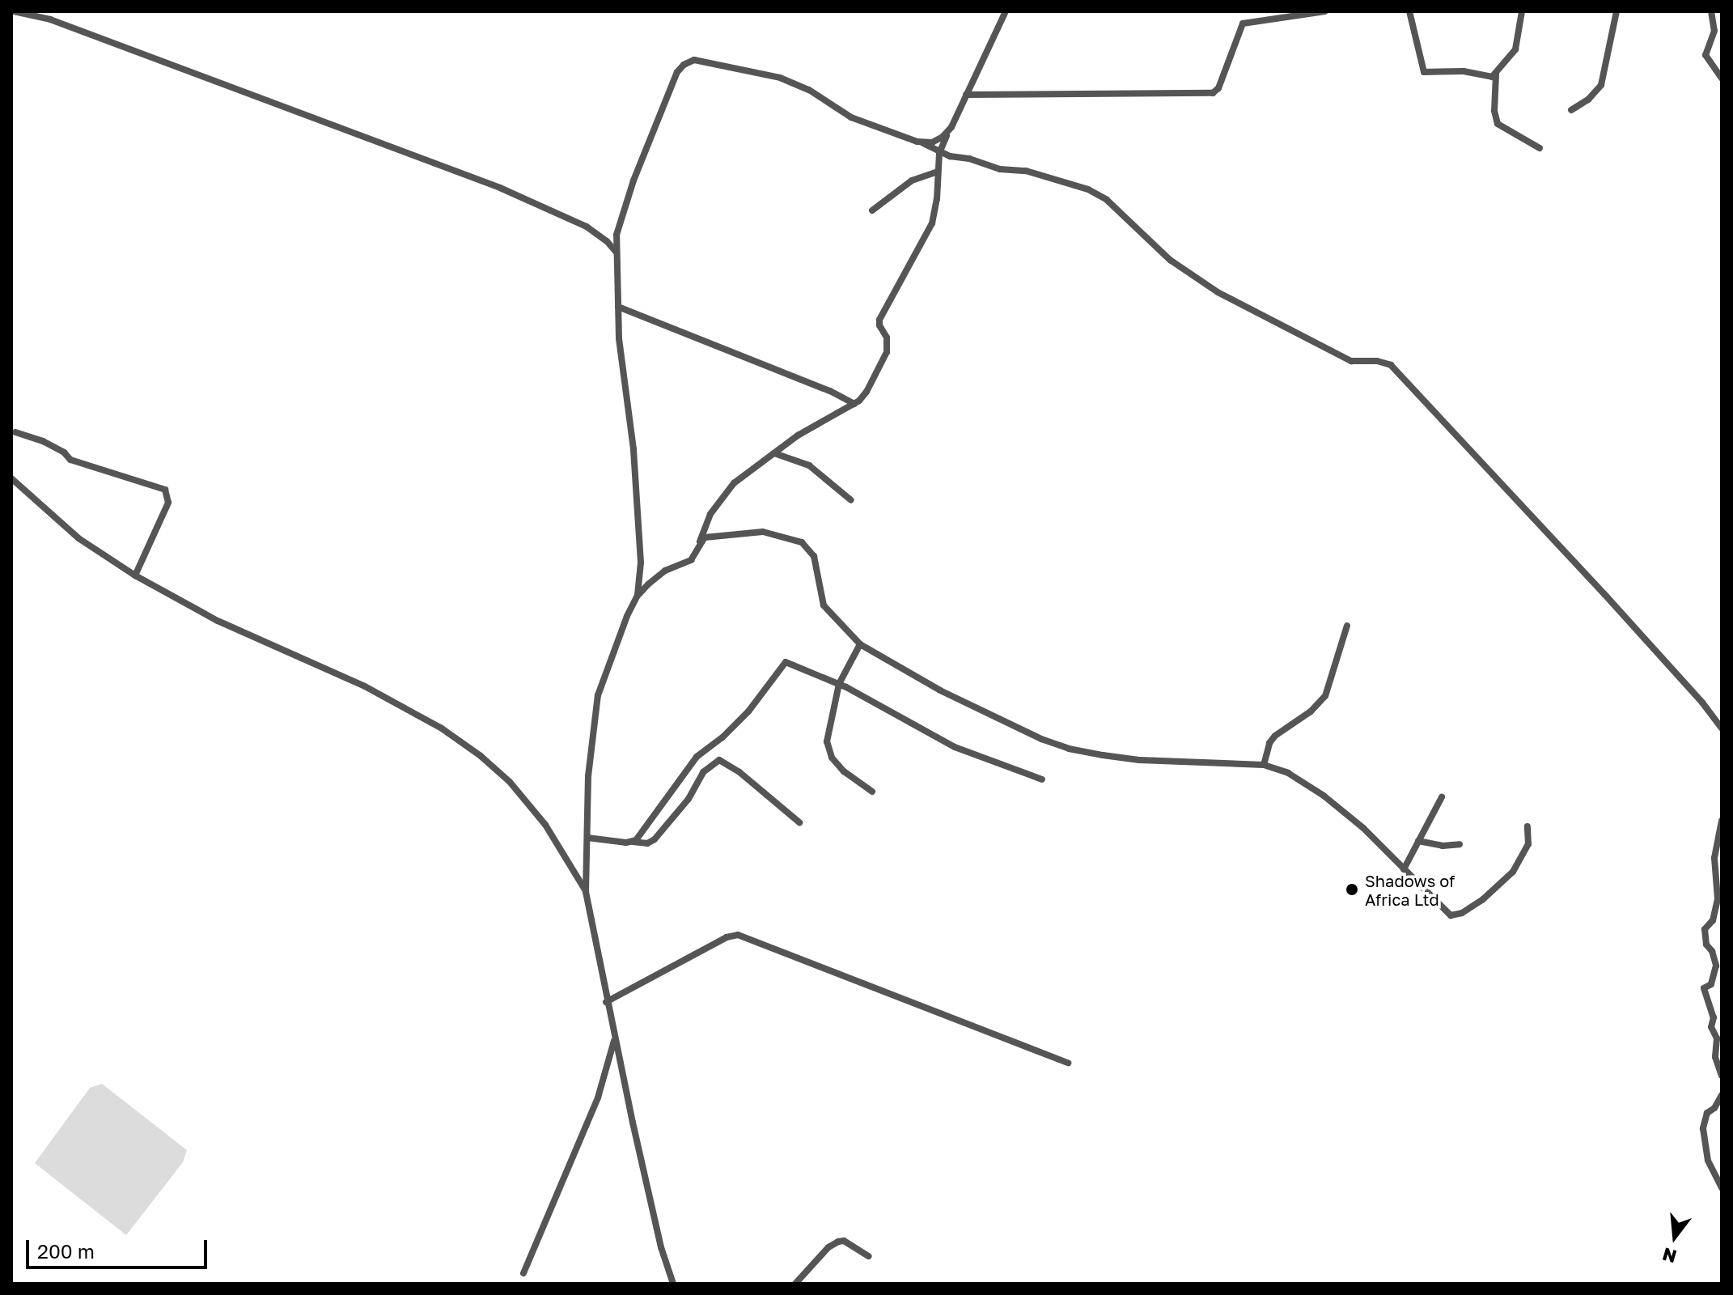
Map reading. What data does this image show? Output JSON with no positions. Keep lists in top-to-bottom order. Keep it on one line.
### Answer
{"places":["Shadows of Africa Ltd"],"scale_bar":"200 m","north":"bottom"}
